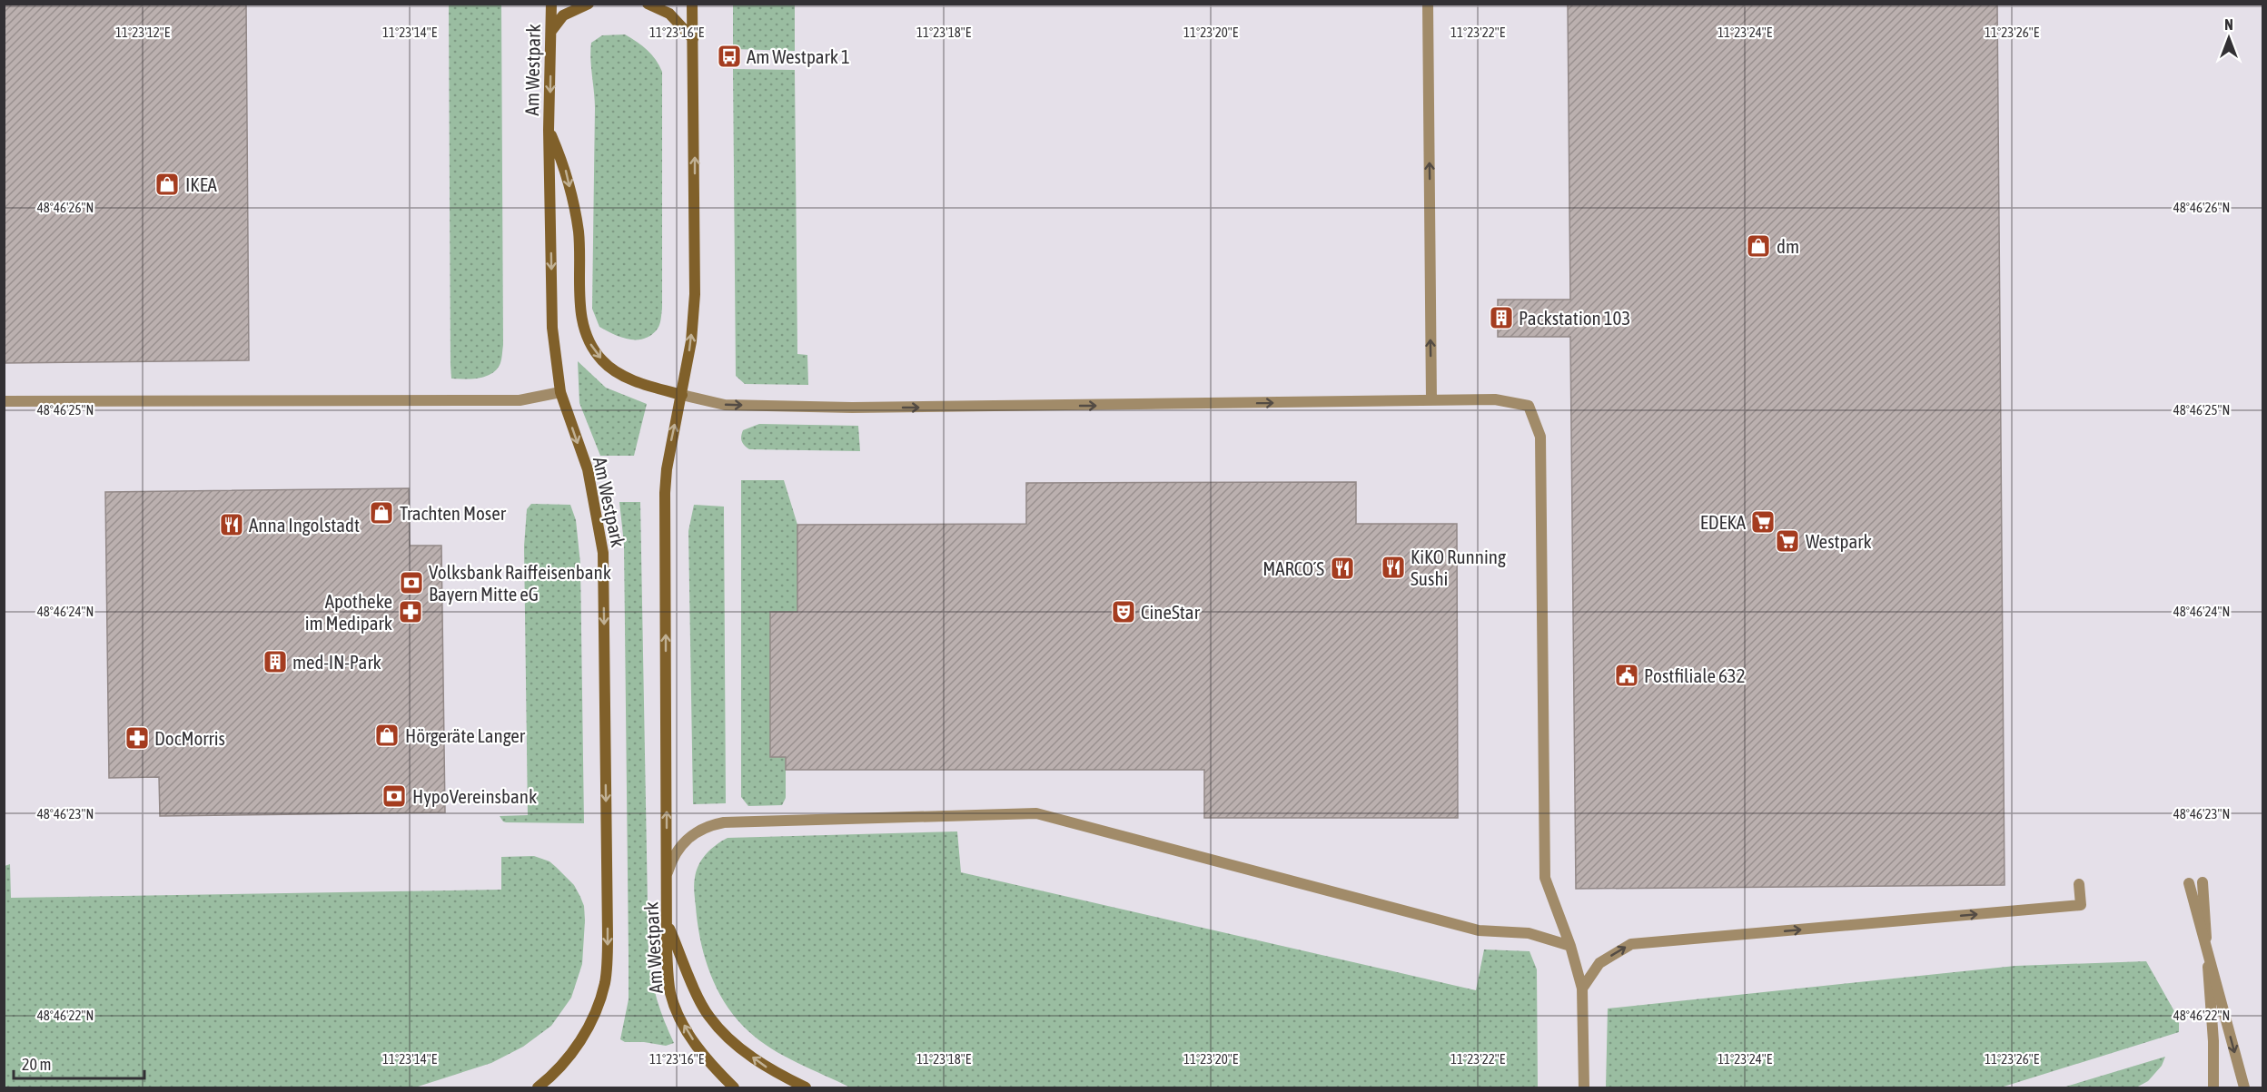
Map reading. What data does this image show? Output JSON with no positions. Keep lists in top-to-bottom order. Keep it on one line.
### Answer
{"streets":{"main road":["Am Westpark"]},"places":{"bus stop":["Am Westpark 1"],"shop":["IKEA","dm","Trachten Moser","Hörgeräte Langer"],"building":["Packstation 103","med-IN-Park"],"supermarket":["EDEKA","Westpark"],"restaurant":["Anna Ingolstadt","KiKO Running Sushi","MARCO´S"],"bank":["Volksbank Raiffeisenbank Bayern Mitte eG","HypoVereinsbank"],"pharmacy":["Apotheke im Medipark","DocMorris"],"theatre":["CineStar"],"public building":["Postfiliale 632"]},"scale_bar":"20 m","north":"top","coordinates":["11°23'12\"E","11°23'14\"E","11°23'16\"E","11°23'18\"E","11°23'20\"E","11°23'22\"E","11°23'24\"E","11°23'26\"E","48°46'26\"N","48°46'25\"N","48°46'24\"N","48°46'23\"N","48°46'22\"N"]}
